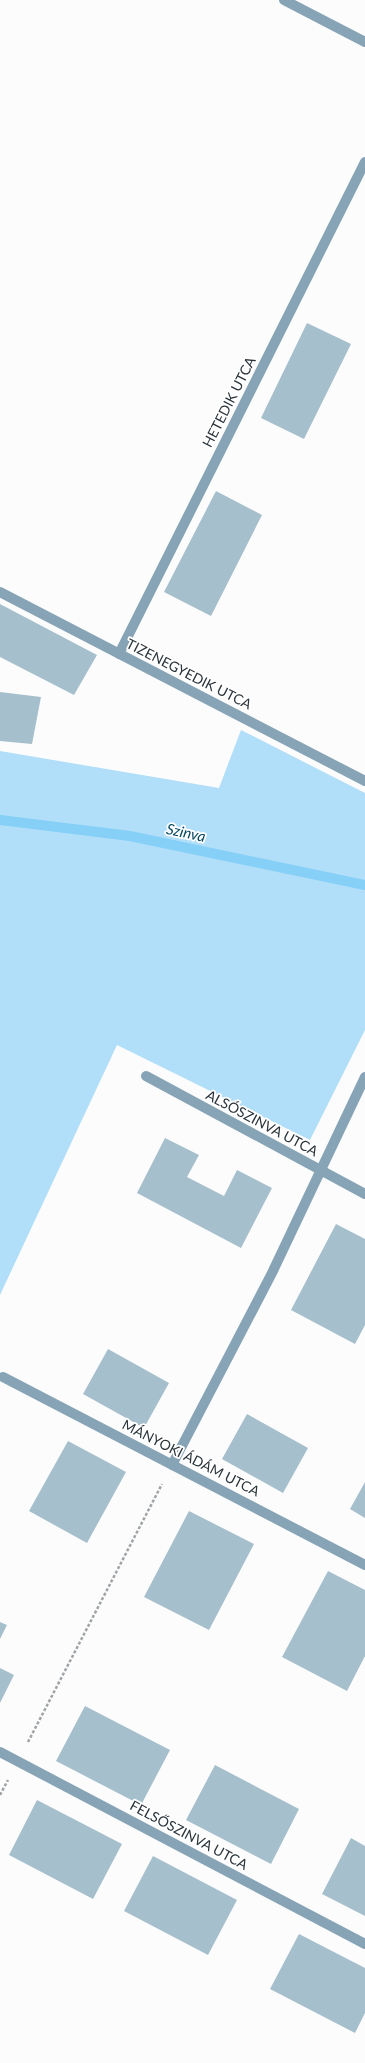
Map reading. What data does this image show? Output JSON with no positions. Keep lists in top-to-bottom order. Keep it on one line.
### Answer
{"streets":{"street":["HETEDIK UTCA","TIZENEGYEDIK UTCA","ALSÓSZINVA UTCA","MÁNYOKI ÁDÁM UTCA","FELSŐSZINVA UTCA"]},"crossings":[["HETEDIK UTCA","TIZENEGYEDIK UTCA"]],"water":["Szinva"]}
